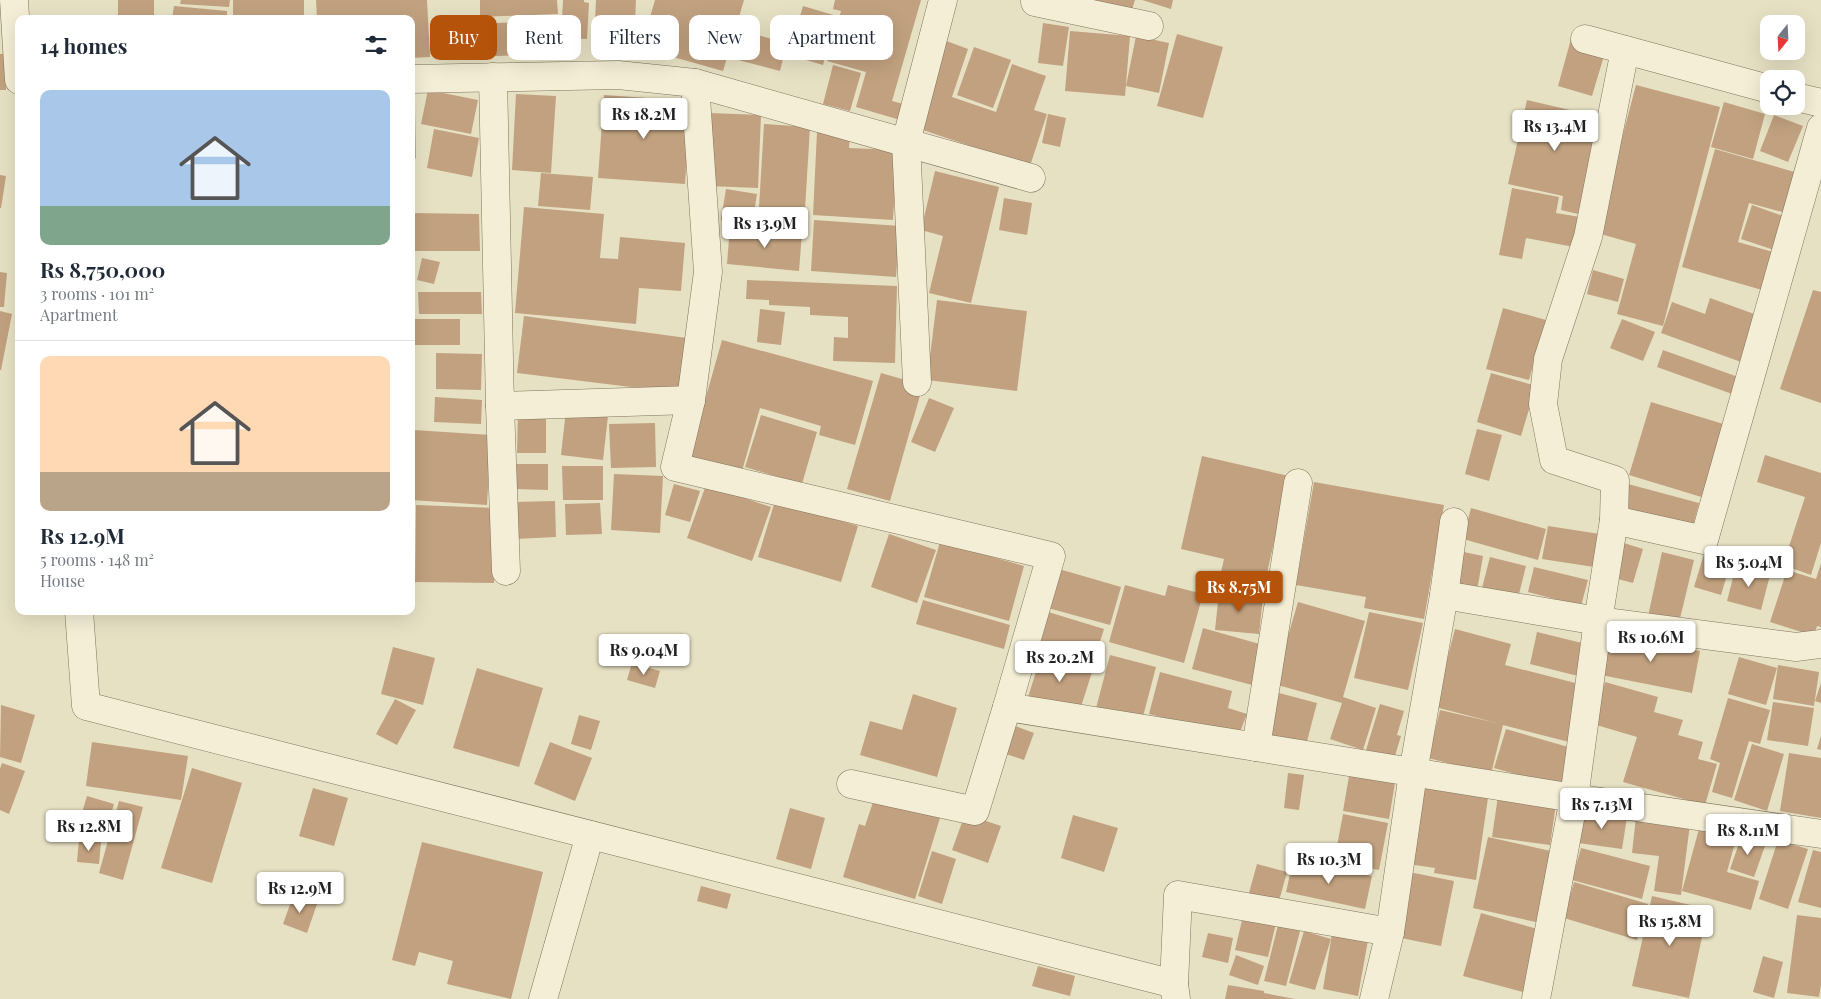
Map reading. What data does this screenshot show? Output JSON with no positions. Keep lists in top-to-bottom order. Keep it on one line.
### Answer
{"north":"bottom","page":{"chip":["Buy","Rent","Filters","New","Apartment"],"heading":"14 homes","list":[{"name":"Rs 8,750,000","note":"3 rooms · 101 m² · Apartment"},{"name":"Rs 12.9M","note":"5 rooms · 148 m² · House"}],"price":["Rs 18.2M","Rs 13.4M","Rs 13.9M","Rs 5.04M","Rs 8.75M","Rs 10.6M","Rs 9.04M","Rs 20.2M","Rs 7.13M","Rs 12.8M","Rs 8.11M","Rs 10.3M","Rs 12.9M","Rs 15.8M"]}}
